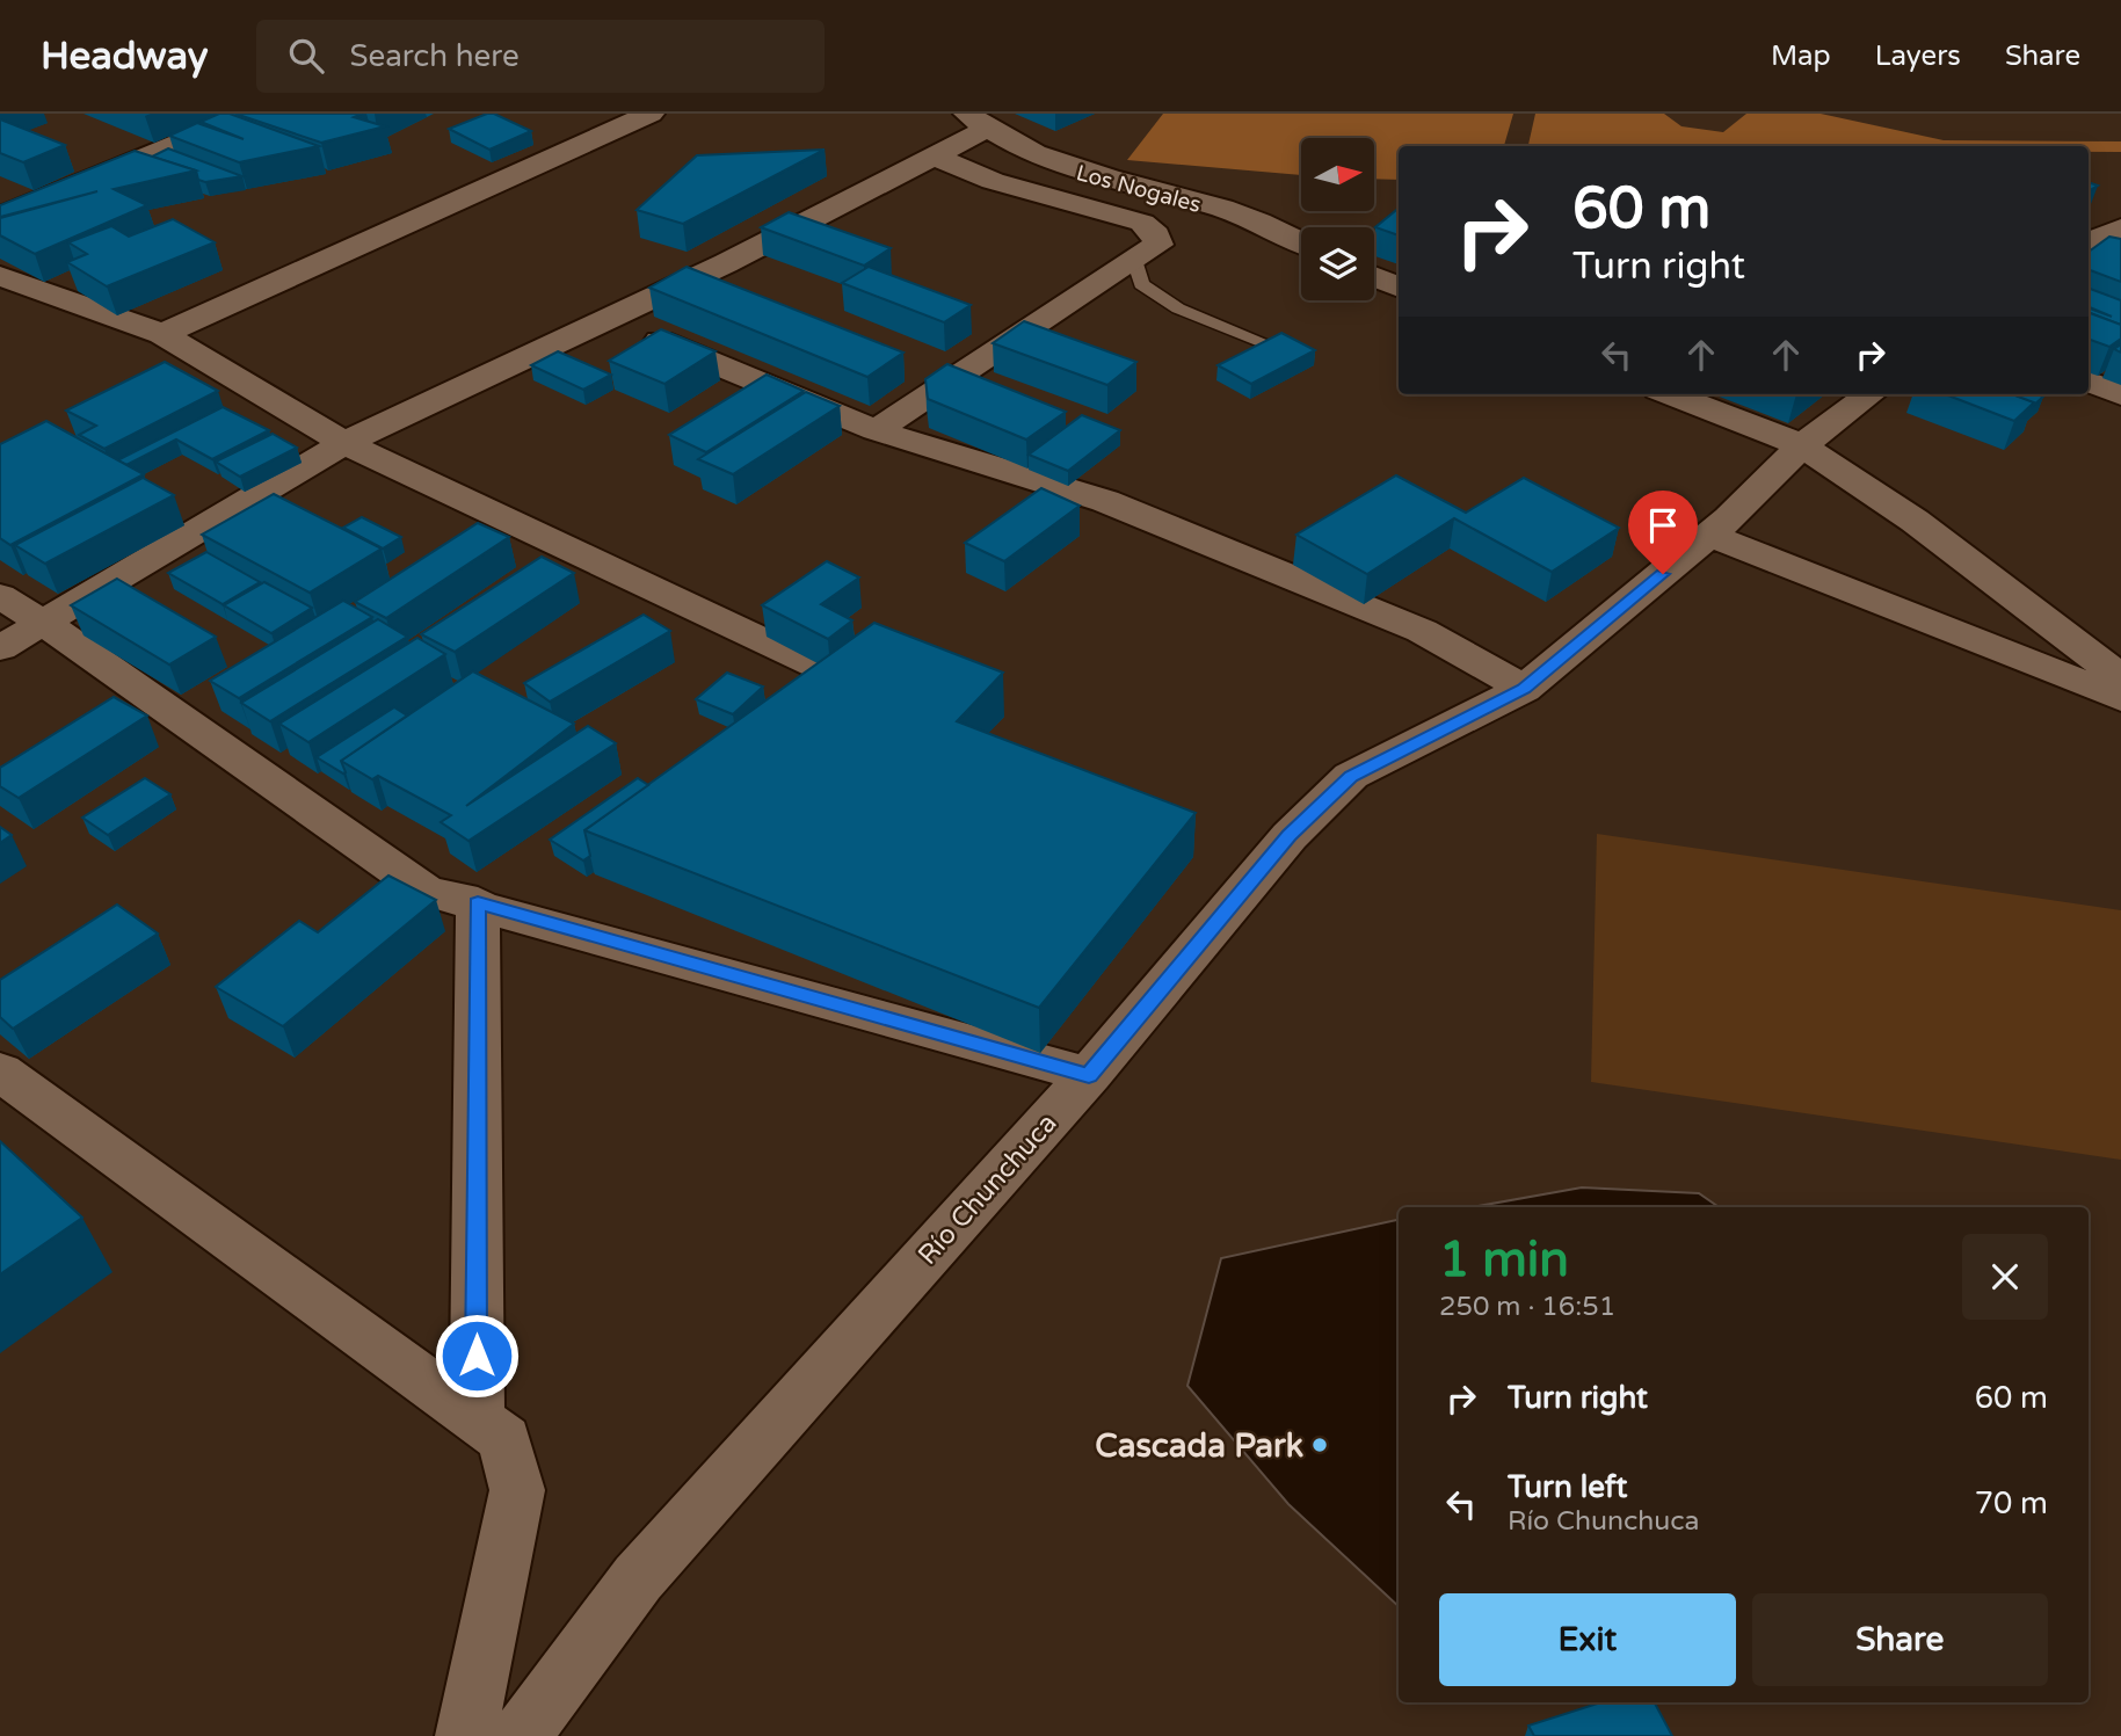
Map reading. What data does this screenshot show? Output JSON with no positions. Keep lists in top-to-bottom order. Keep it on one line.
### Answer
{"streets":{"street":["Los Nogales","Río Chunchuca"]},"places":["Cascada Park"],"north":"right","page":{"header":"Headway","search":"Search here","nav":["Map","Layers","Share"],"turn":["60 m","Turn right"],"heading":["1 min","250 m · 16:51"],"list":[{"name":"Turn right","value":"60 m"},{"name":"Turn left","note":"Río Chunchuca","value":"70 m"}],"buttons":["Exit","Share"]}}
